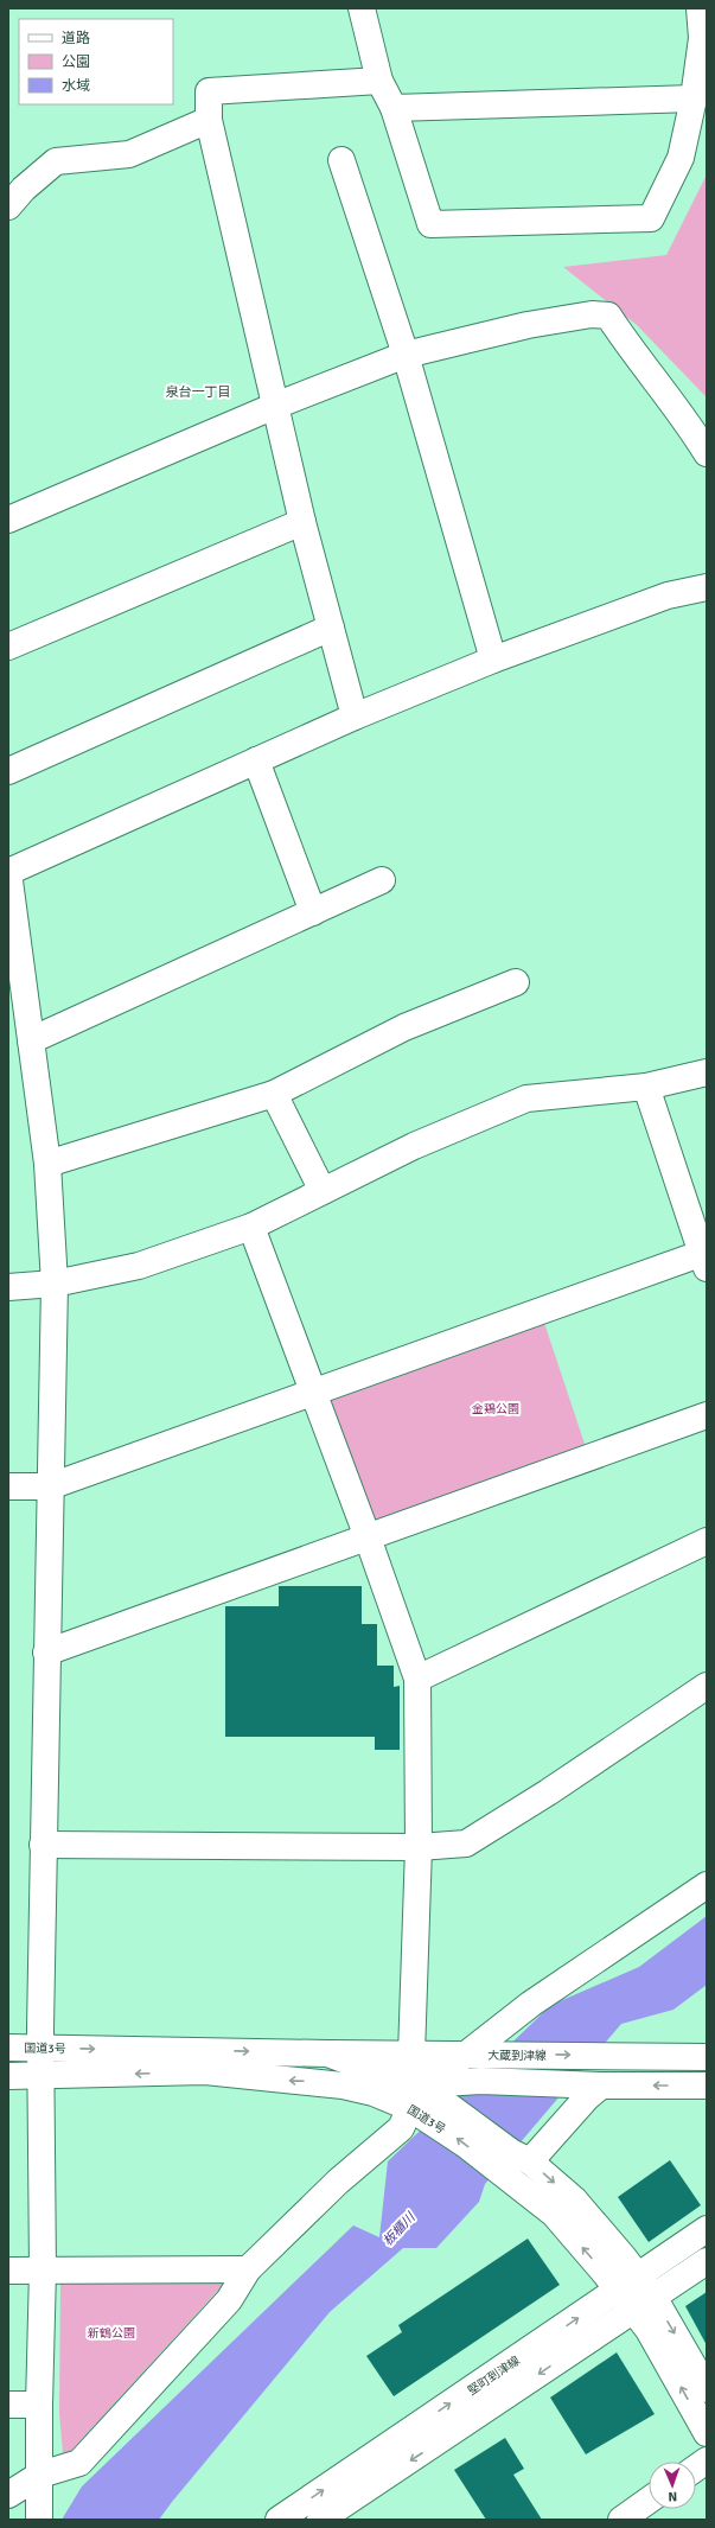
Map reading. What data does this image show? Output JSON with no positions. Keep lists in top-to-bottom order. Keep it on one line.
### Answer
{"streets":{"main road":["国道3号","大蔵到津線","堅町到津線"]},"crossings":[["国道3号","大蔵到津線"],["国道3号","堅町到津線"]],"districts":["泉台一丁目"],"water":["板櫃川"],"parks":["金鶏公園","新鶴公園"],"legend":["道路","公園","水域"],"north":"bottom"}
